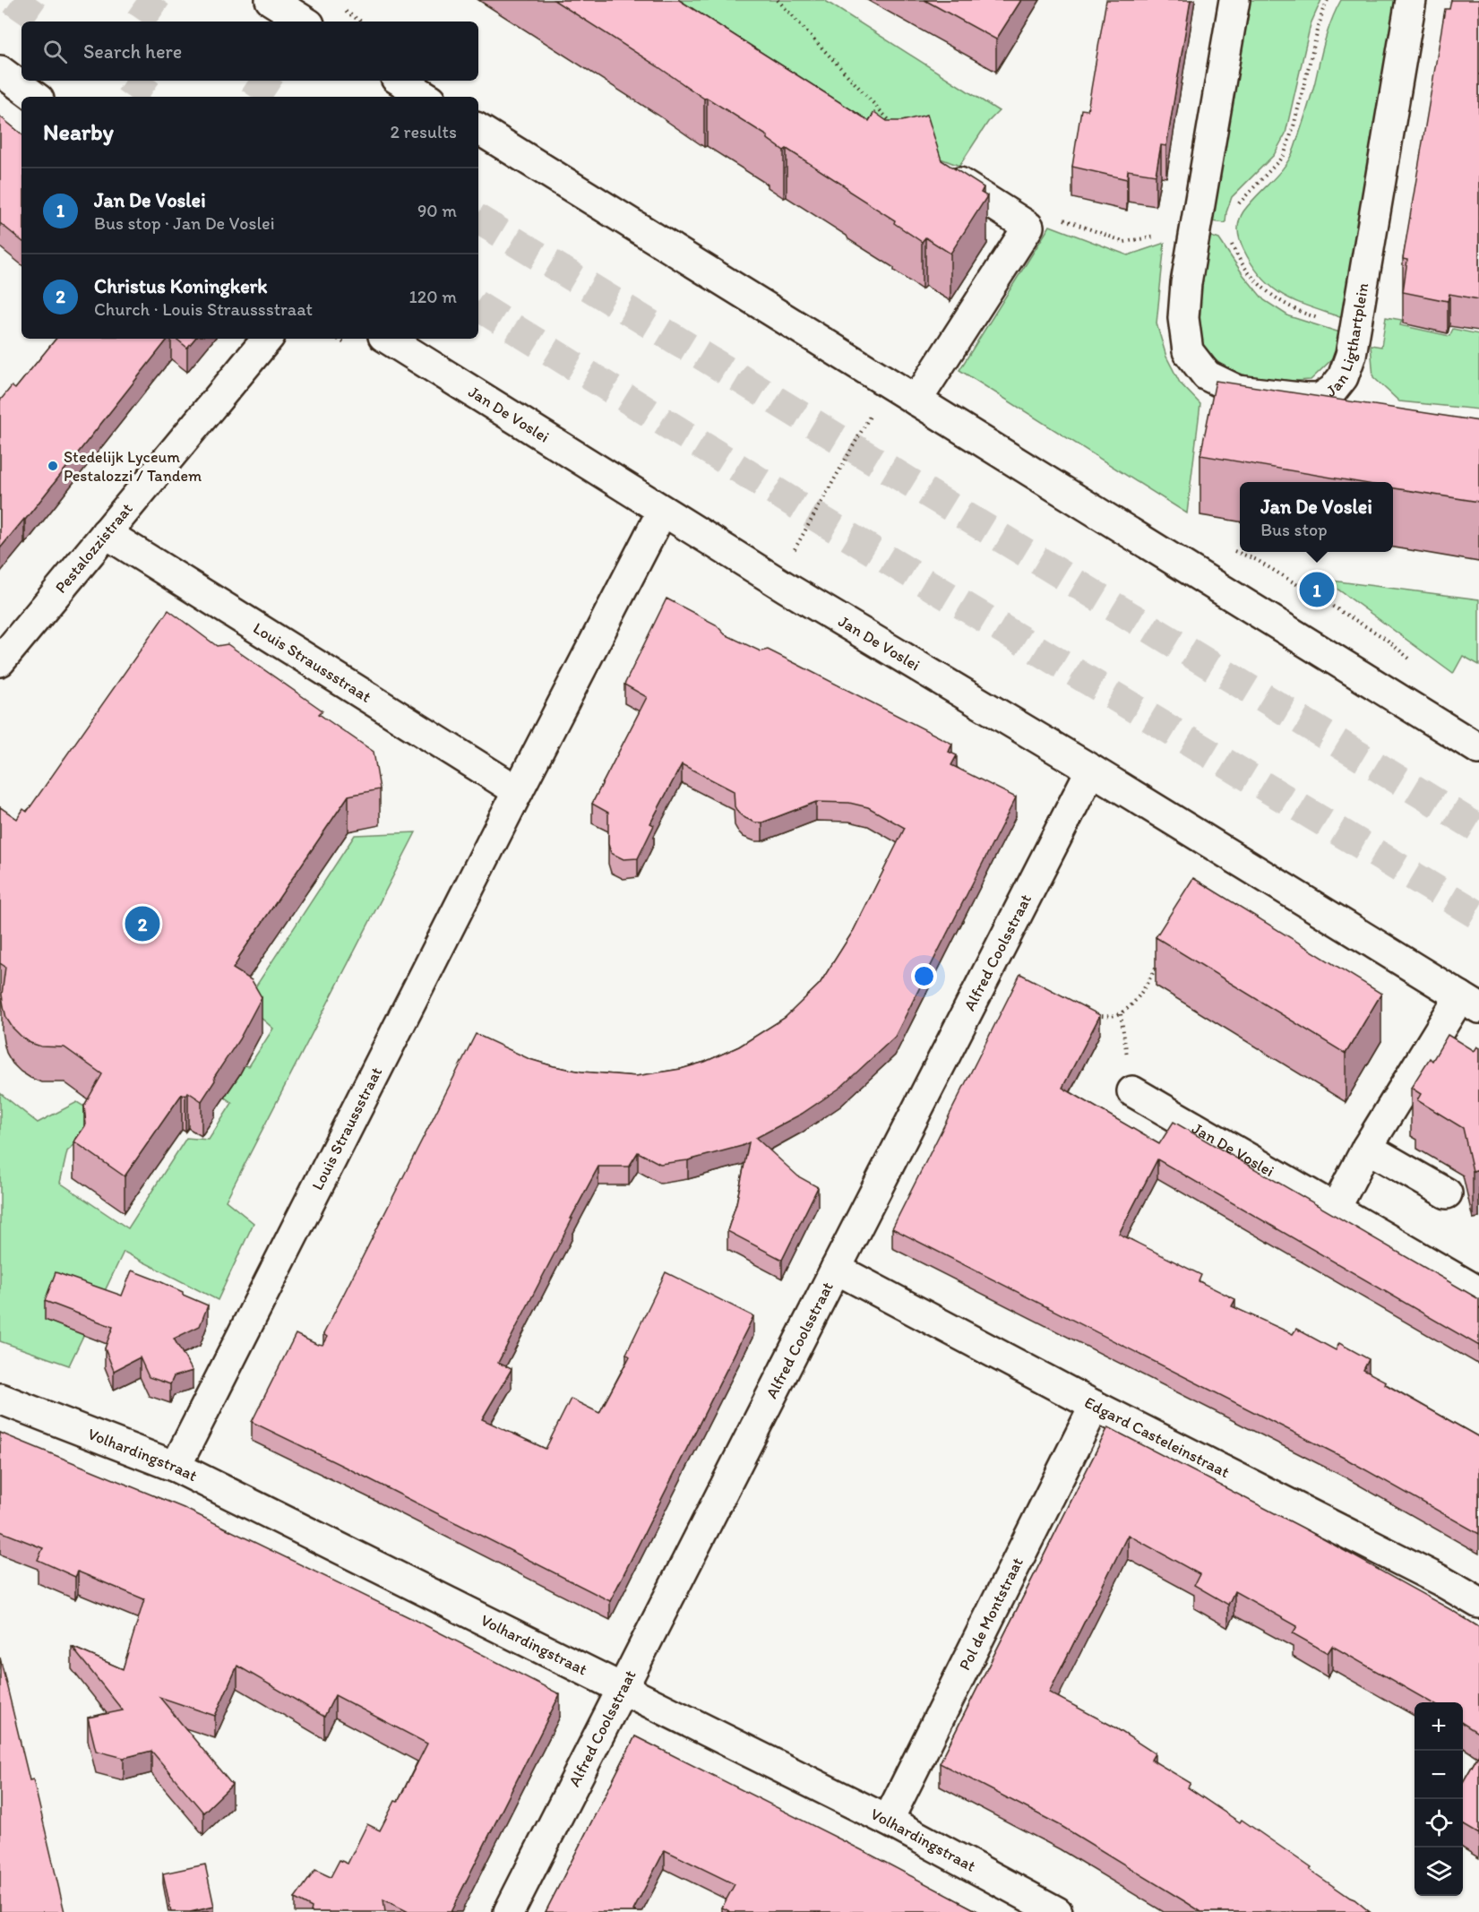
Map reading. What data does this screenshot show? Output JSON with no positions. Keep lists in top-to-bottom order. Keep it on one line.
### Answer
{"streets":{"street":["Jan Ligthartplein","Jan De Voslei","Pestalozzistraat","Louis Straussstraat","Alfred Coolsstraat","Edgard Casteleinstraat","Volhardingstraat","Pol de Montstraat"]},"crossings":[["Jan De Voslei","Louis Straussstraat"],["Jan De Voslei","Alfred Coolsstraat"],["Pestalozzistraat","Louis Straussstraat"],["Louis Straussstraat","Volhardingstraat"],["Alfred Coolsstraat","Edgard Casteleinstraat"],["Alfred Coolsstraat","Volhardingstraat"],["Edgard Casteleinstraat","Pol de Montstraat"],["Volhardingstraat","Pol de Montstraat"]],"places":["Stedelijk Lyceum Pestalozzi / Tandem"],"page":{"search":"Search here","heading":["Nearby","2 results"],"list":[{"mark":"1","name":"Jan De Voslei","note":"Bus stop · Jan De Voslei","value":"90 m"},{"mark":"2","name":"Christus Koningkerk","note":"Church · Louis Straussstraat","value":"120 m"}],"popup":["Jan De Voslei","Bus stop"],"pins":["1","2"],"map_buttons":["+","−"]}}
